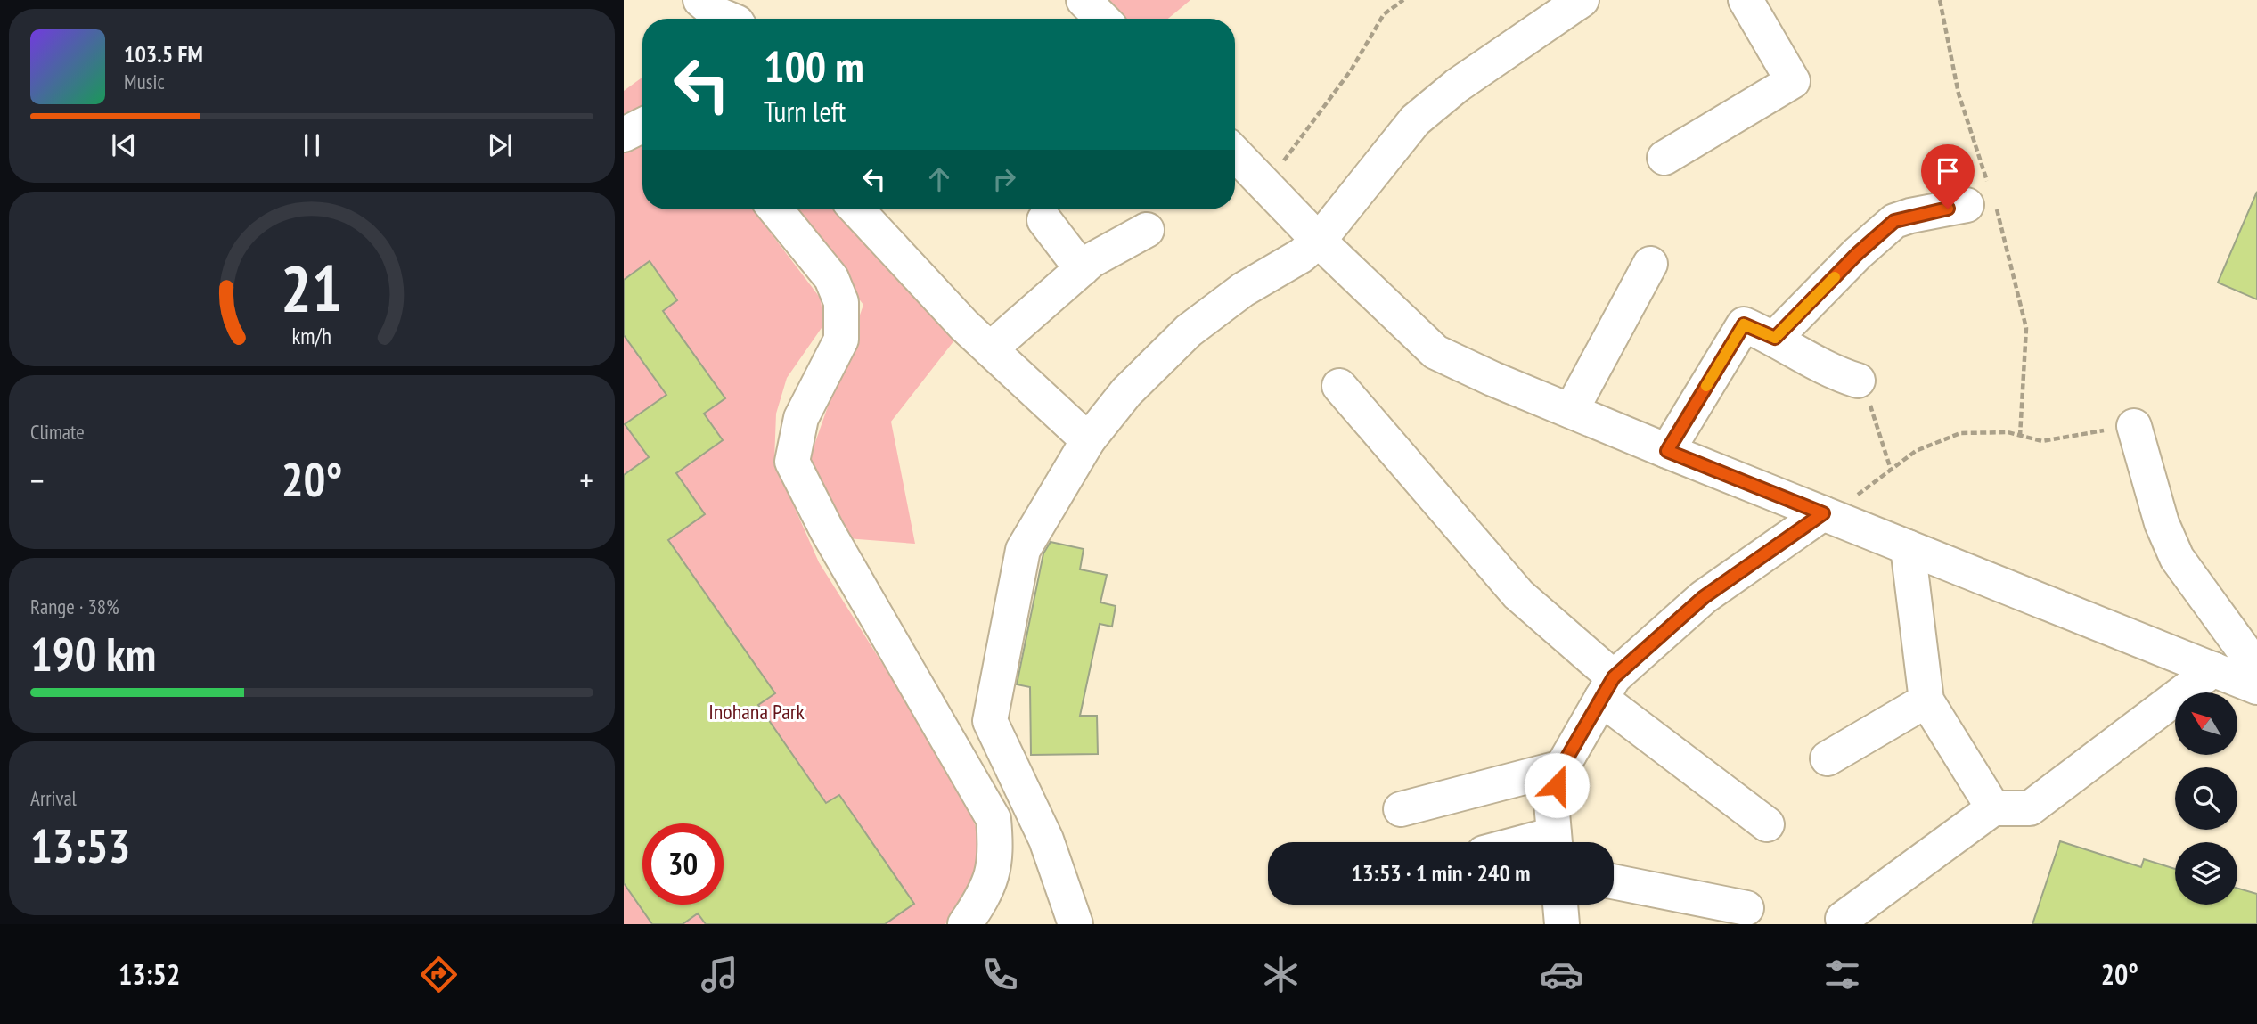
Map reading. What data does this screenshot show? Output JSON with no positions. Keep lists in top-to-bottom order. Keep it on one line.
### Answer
{"parks":["Inohana Park"],"north":"top left","page":{"turn":["100 m","Turn left"],"song":["103.5 FM","Music"],"tile":["Climate",["Range · 38%","190 km"],["Arrival","13:53"]],"heat":["−","20°","+"],"limit":"30","trip":"13:53 · 1 min · 240 m","tabs":["13:52","20°"],"gauge":["21","km/h"]}}
